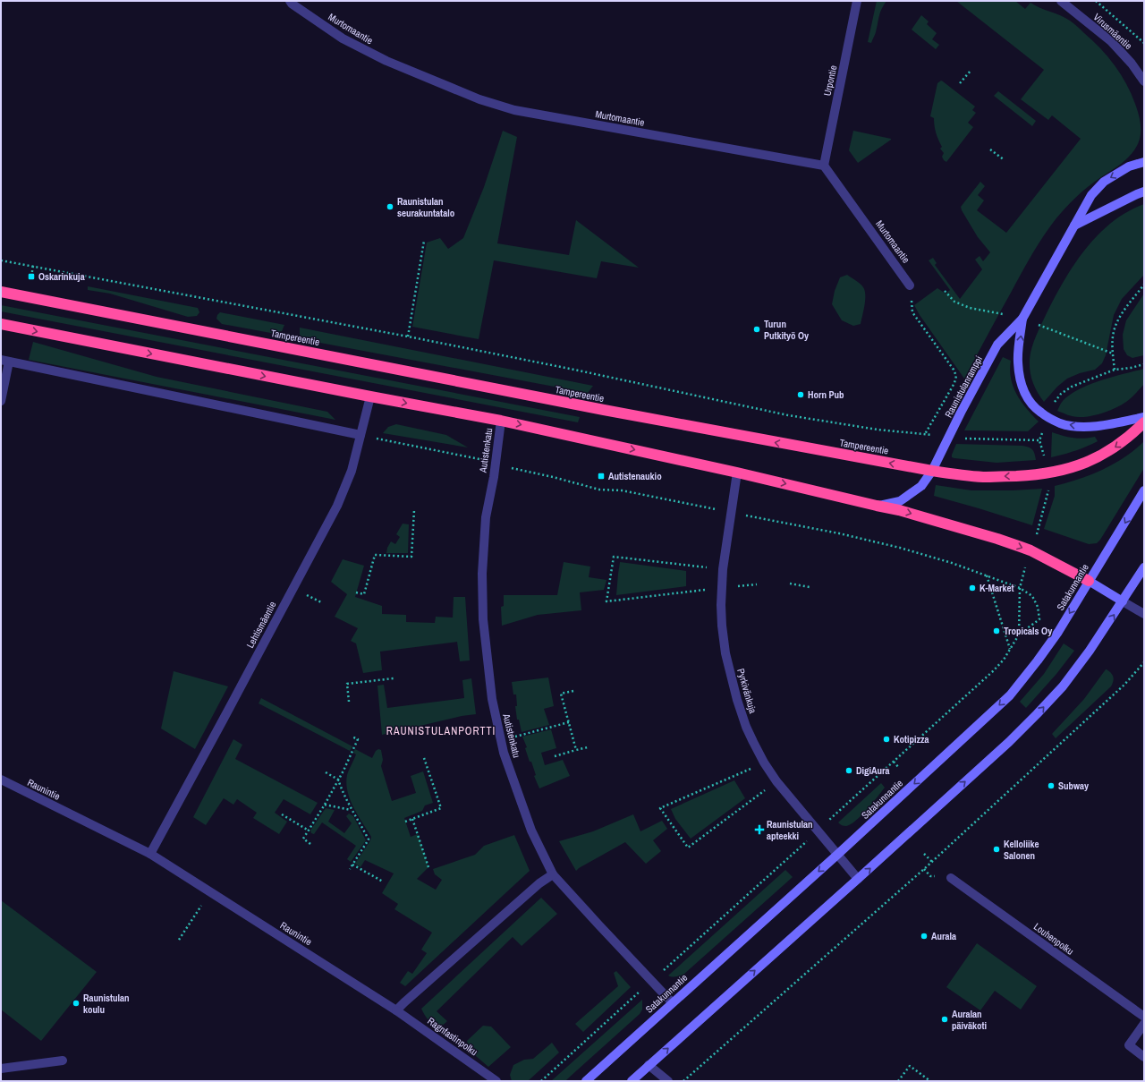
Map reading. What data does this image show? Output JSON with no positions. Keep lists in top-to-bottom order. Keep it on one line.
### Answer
{"streets":{"highway":["Tampereentie"],"main road":["Raunistulanramppi","Satakunnantie"],"street":["Murtomaantie","Virusmäentie","Urpontie","Autistenkatu","Lehtismäentie","Pyrkivänkuja","Raunintie","Louhenpolku","Ragnfastinpolku"]},"crossings":[["Murtomaantie","Urpontie"],["Tampereentie","Raunistulanramppi"],["Autistenkatu","Satakunnantie"],["Satakunnantie","Pyrkivänkuja"],["Lehtismäentie","Raunintie"],["Raunintie","Ragnfastinpolku"]],"districts":["RAUNISTULANPORTTI"],"places":{"other":["Raunistulan seurakuntatalo","Turun Putkityö Oy","Horn Pub","K-Market","Tropicals Oy","Kotipizza","DigiAura","Subway","Kelloliike Salonen","Aurala","Raunistulan koulu","Auralan päiväkoti"],"transit":["Oskarinkuja","Autistenaukio"],"health":["Raunistulan apteekki"]}}
